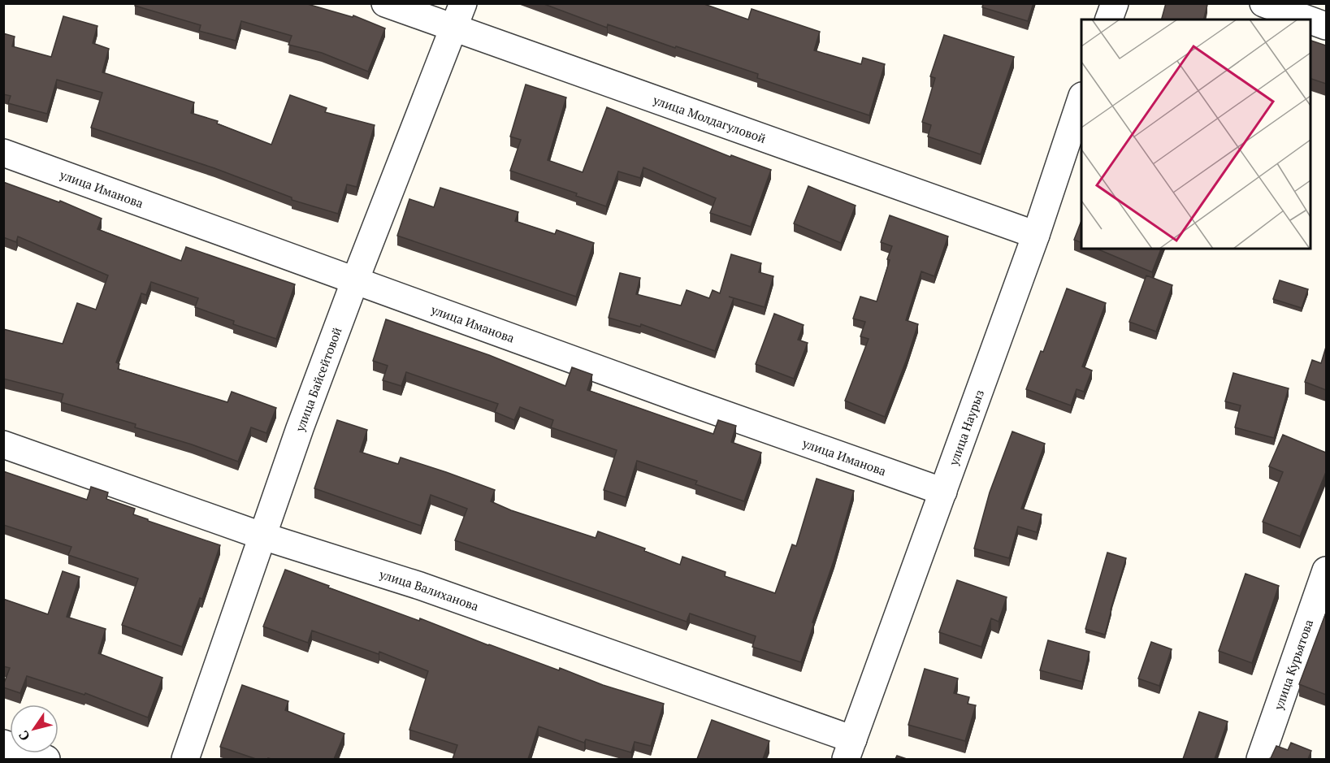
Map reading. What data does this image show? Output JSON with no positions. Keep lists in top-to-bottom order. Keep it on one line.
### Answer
{"streets":{"street":["улица Молдагуловой","улица Иманова","улица Байсейтовой","улица Наурыз","улица Валиханова","улица Курьятова"]},"crossings":[["улица Молдагуловой","улица Байсейтовой"],["улица Молдагуловой","улица Наурыз"],["улица Иманова","улица Байсейтовой"],["улица Иманова","улица Наурыз"],["улица Байсейтовой","улица Валиханова"],["улица Наурыз","улица Валиханова"]],"north":"bottom left"}
